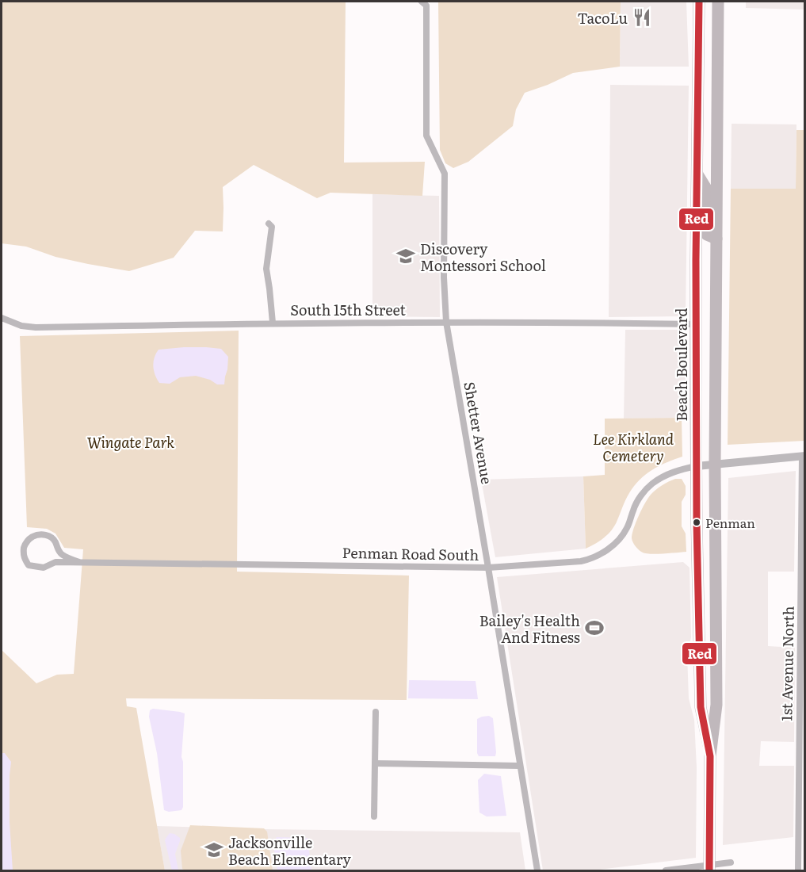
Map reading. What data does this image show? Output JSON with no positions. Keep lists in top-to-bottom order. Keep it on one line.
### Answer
{"streets":{"highway":["Beach Boulevard"],"street":["South 15th Street","Shetter Avenue","Penman Road South","1st Avenue North"]},"crossings":[["South 15th Street","Beach Boulevard"],["South 15th Street","Shetter Avenue"],["Beach Boulevard","Penman Road South"],["Shetter Avenue","Penman Road South"]],"parks":["Lee Kirkland Cemetery","Wingate Park"],"places":{"restaurant":["TacoLu"],"school or university":["Discovery Montessori School","Jacksonville Beach Elementary"],"other":["Penman"],"sports":["Bailey's Health And Fitness"]},"lines":["transit line Red"]}
